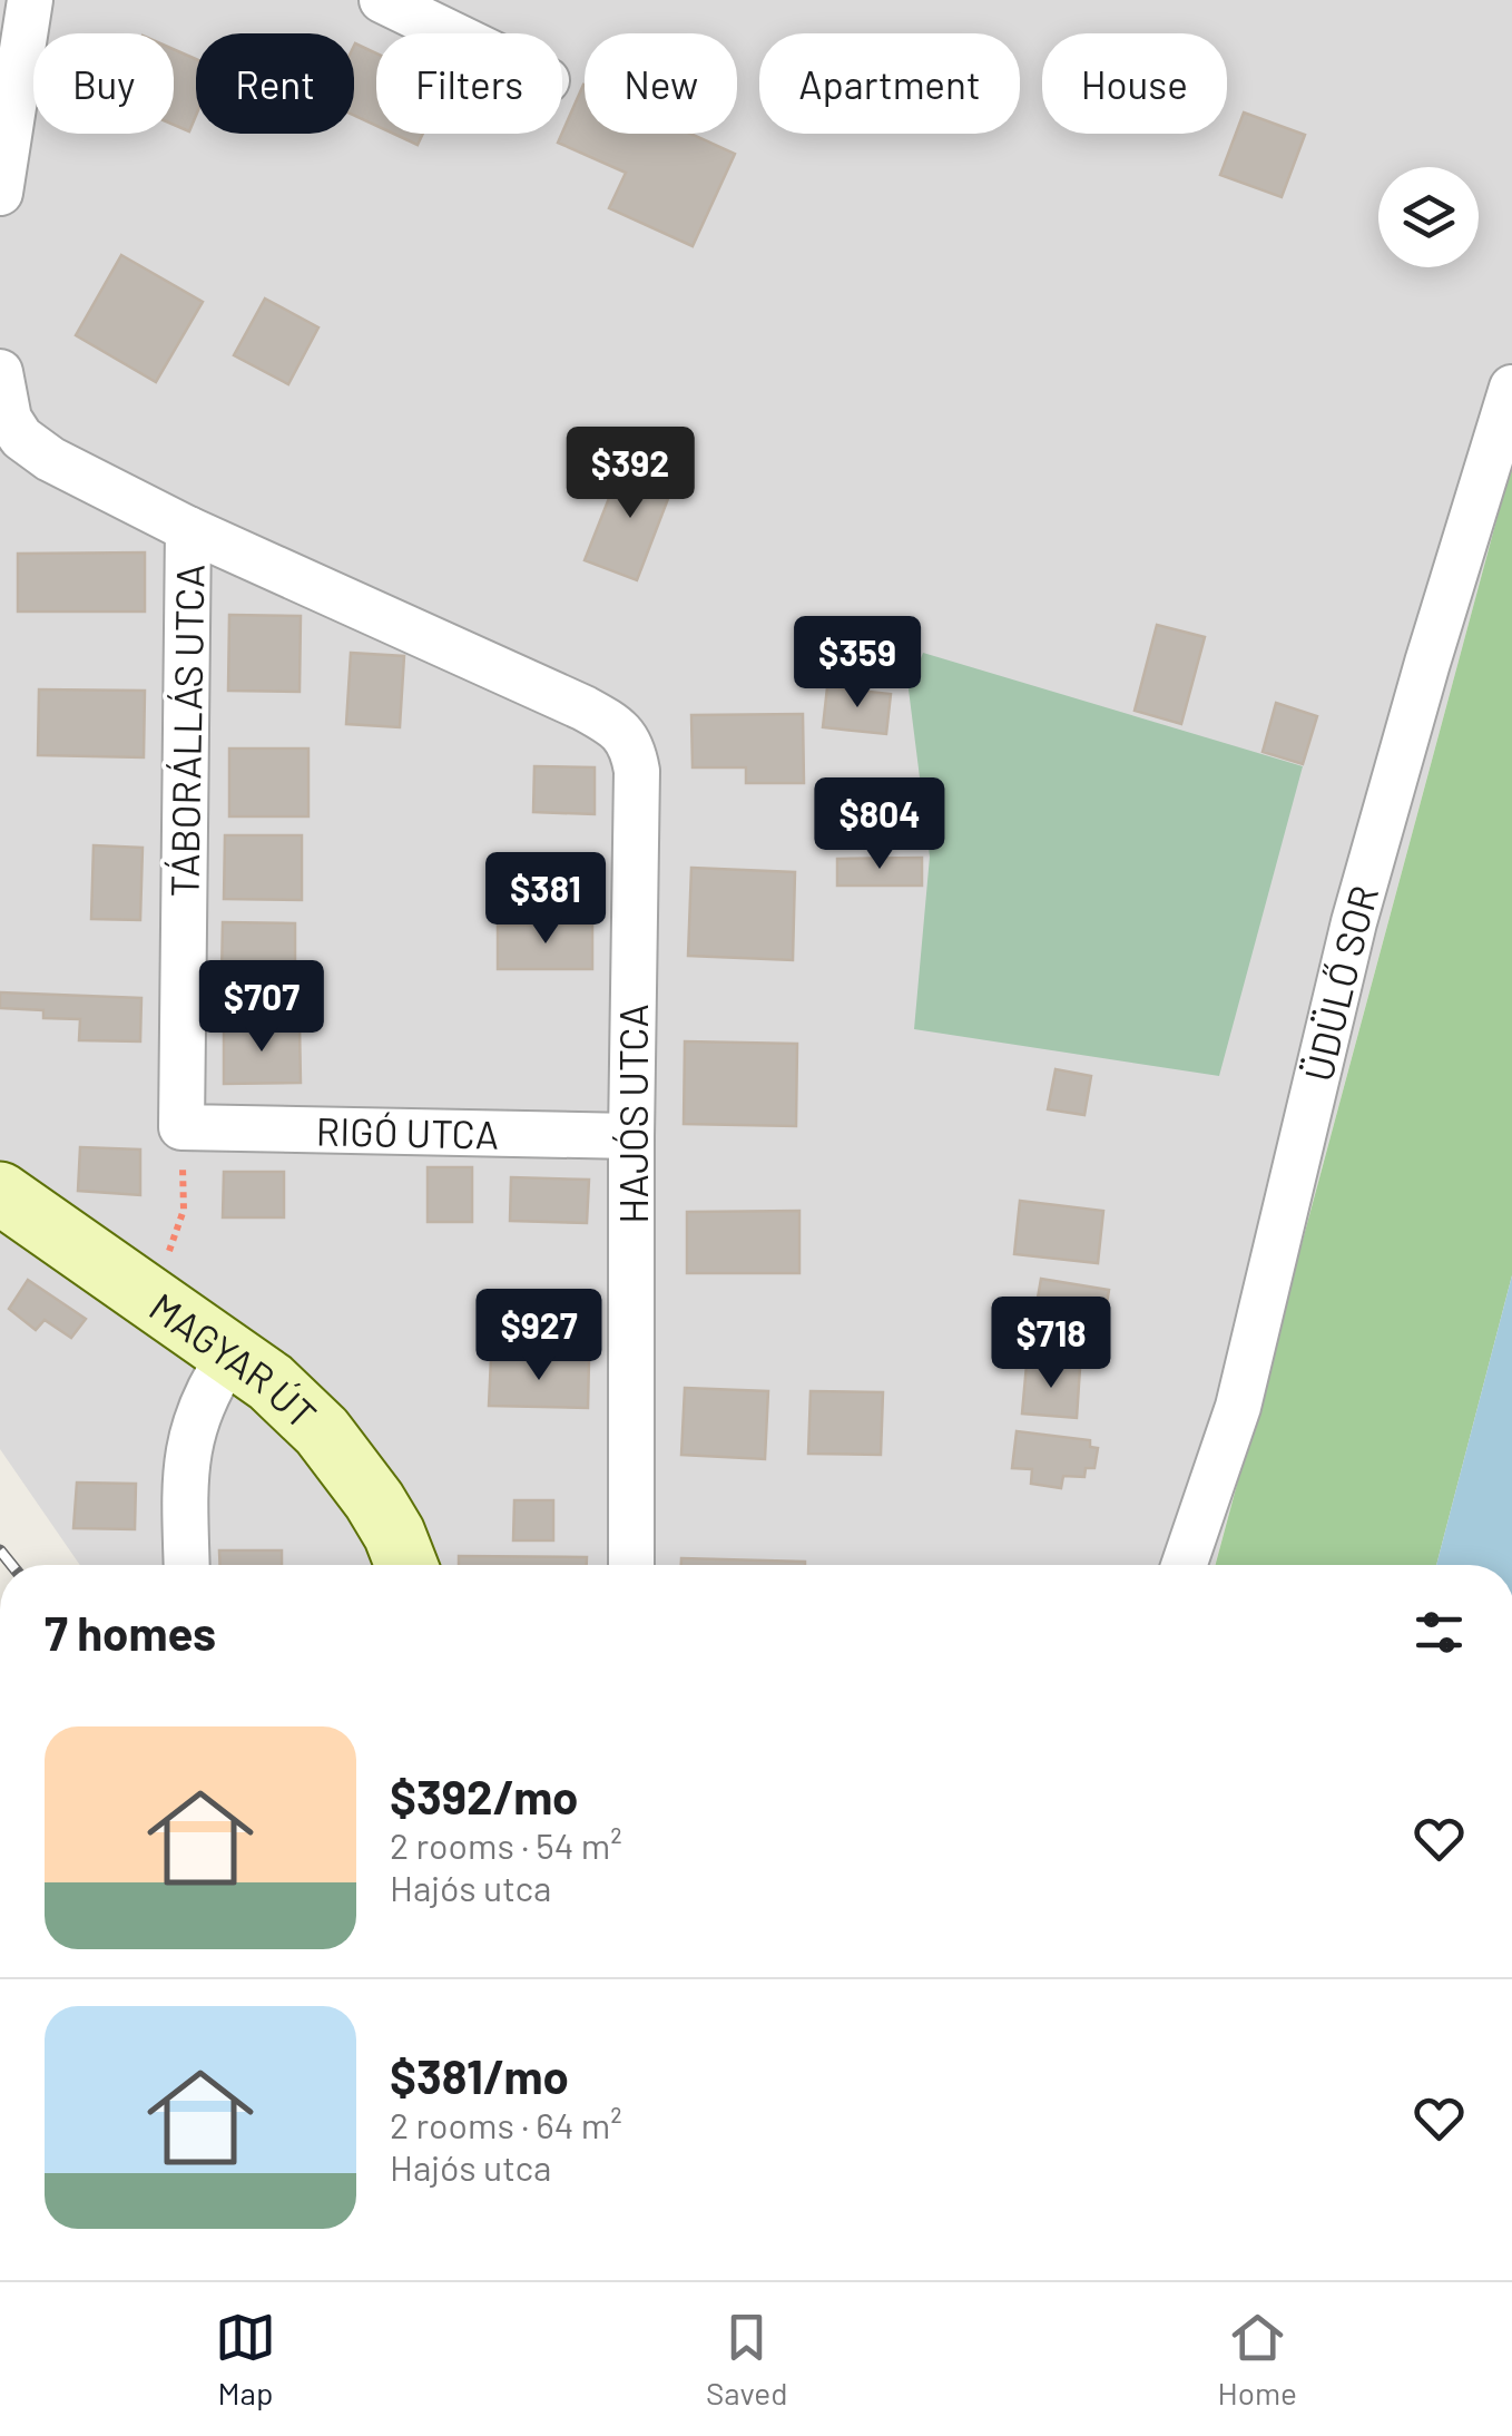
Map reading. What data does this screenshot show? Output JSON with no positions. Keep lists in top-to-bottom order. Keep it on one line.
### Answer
{"streets":{"street":["TÁBORÁLLÁS UTCA","ÜDÜLŐ SOR","HAJÓS UTCA","RIGÓ UTCA","MAGYAR ÚT"]},"crossings":[["TÁBORÁLLÁS UTCA","HAJÓS UTCA"],["TÁBORÁLLÁS UTCA","RIGÓ UTCA"],["HAJÓS UTCA","RIGÓ UTCA"]],"page":{"chip":["Buy","Rent","Filters","New","Apartment","House"],"price":["$392","$359","$804","$381","$707","$927","$718"],"heading":"7 homes","list":[{"name":"$392/mo","note":"2 rooms · 54 m² · Hajós utca"},{"name":"$381/mo","note":"2 rooms · 64 m² · Hajós utca"}],"tabs":["Map","Saved","Home"]}}
